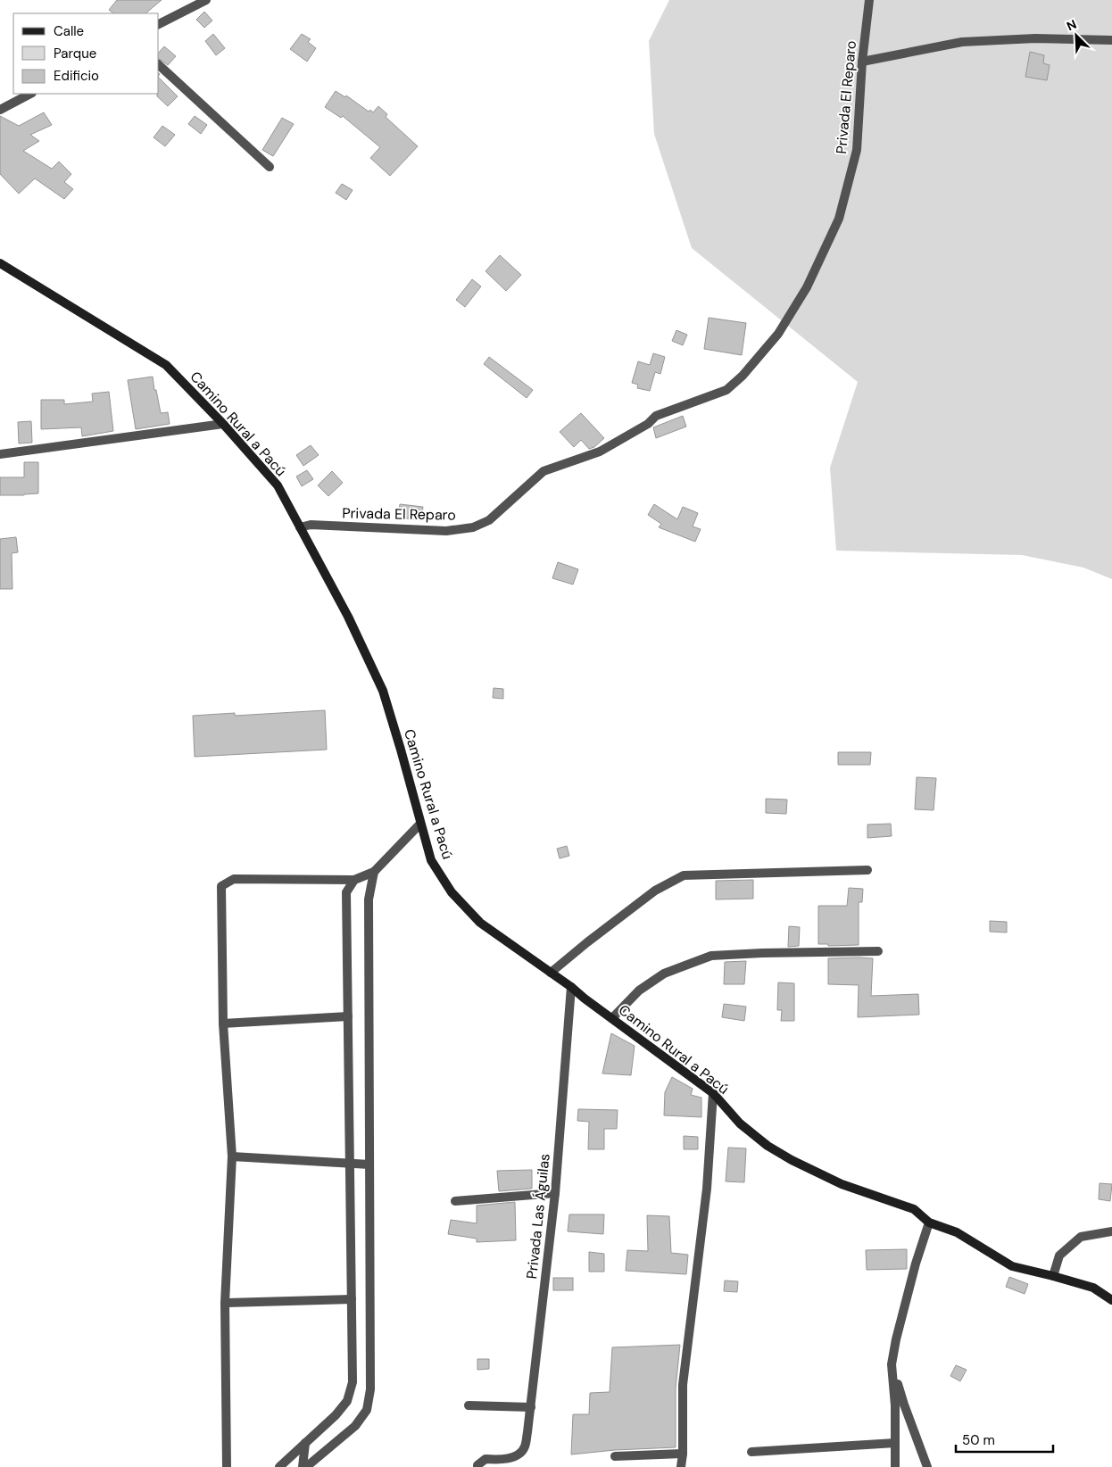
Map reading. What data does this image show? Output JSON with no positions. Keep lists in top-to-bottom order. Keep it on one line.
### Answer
{"streets":{"street":["Privada El Reparo","Camino Rural a Pacú","Privada Las Águilas"]},"crossings":[["Privada El Reparo","Camino Rural a Pacú"],["Camino Rural a Pacú","Privada Las Águilas"]],"legend":["Calle","Parque","Edificio"],"scale_bar":"50 m","north":"top left"}
